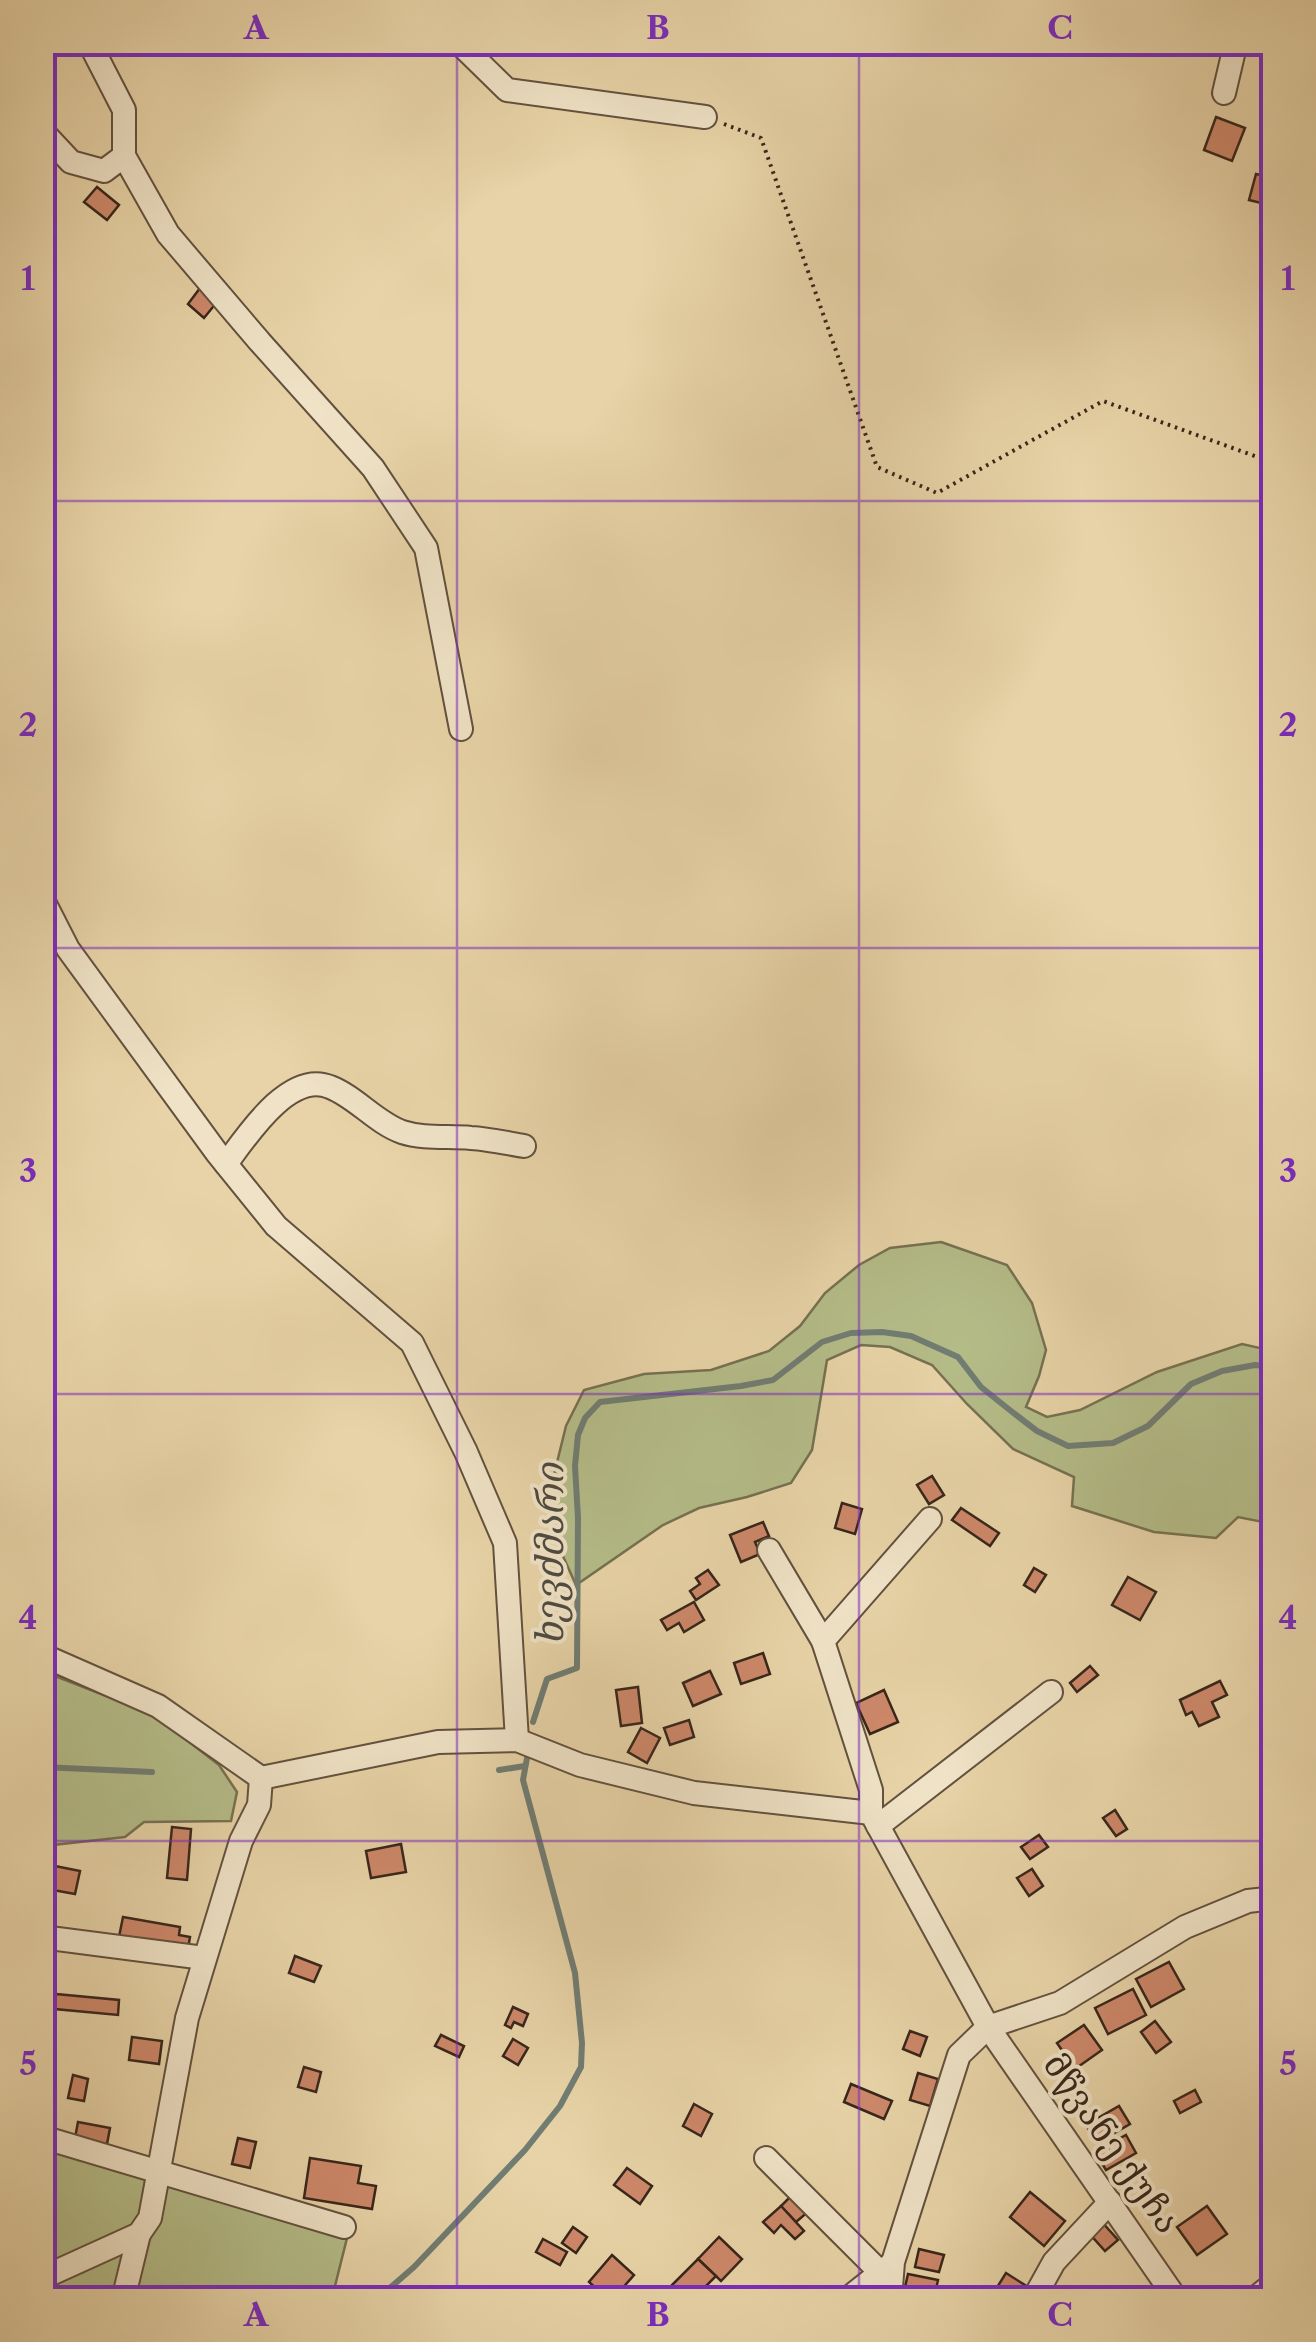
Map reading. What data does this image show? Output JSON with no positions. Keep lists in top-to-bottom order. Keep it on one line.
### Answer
{"streets":{"street":["მწვანე ქუჩა"]},"water":["ხევძმარი"],"grid":{"columns":["A","B","C"],"rows":["1","2","3","4","5"]}}
